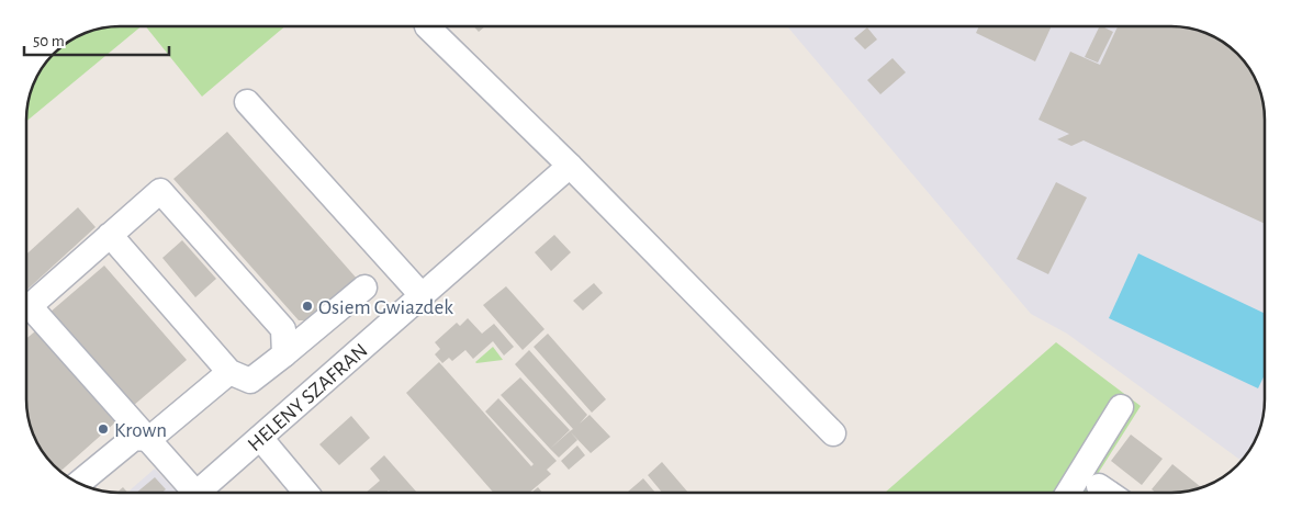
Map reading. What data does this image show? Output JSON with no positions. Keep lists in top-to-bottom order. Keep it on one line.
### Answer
{"streets":{"street":["HELENY SZAFRAN"]},"places":["Osiem Gwiazdek","Krown"],"scale_bar":"50 m"}
